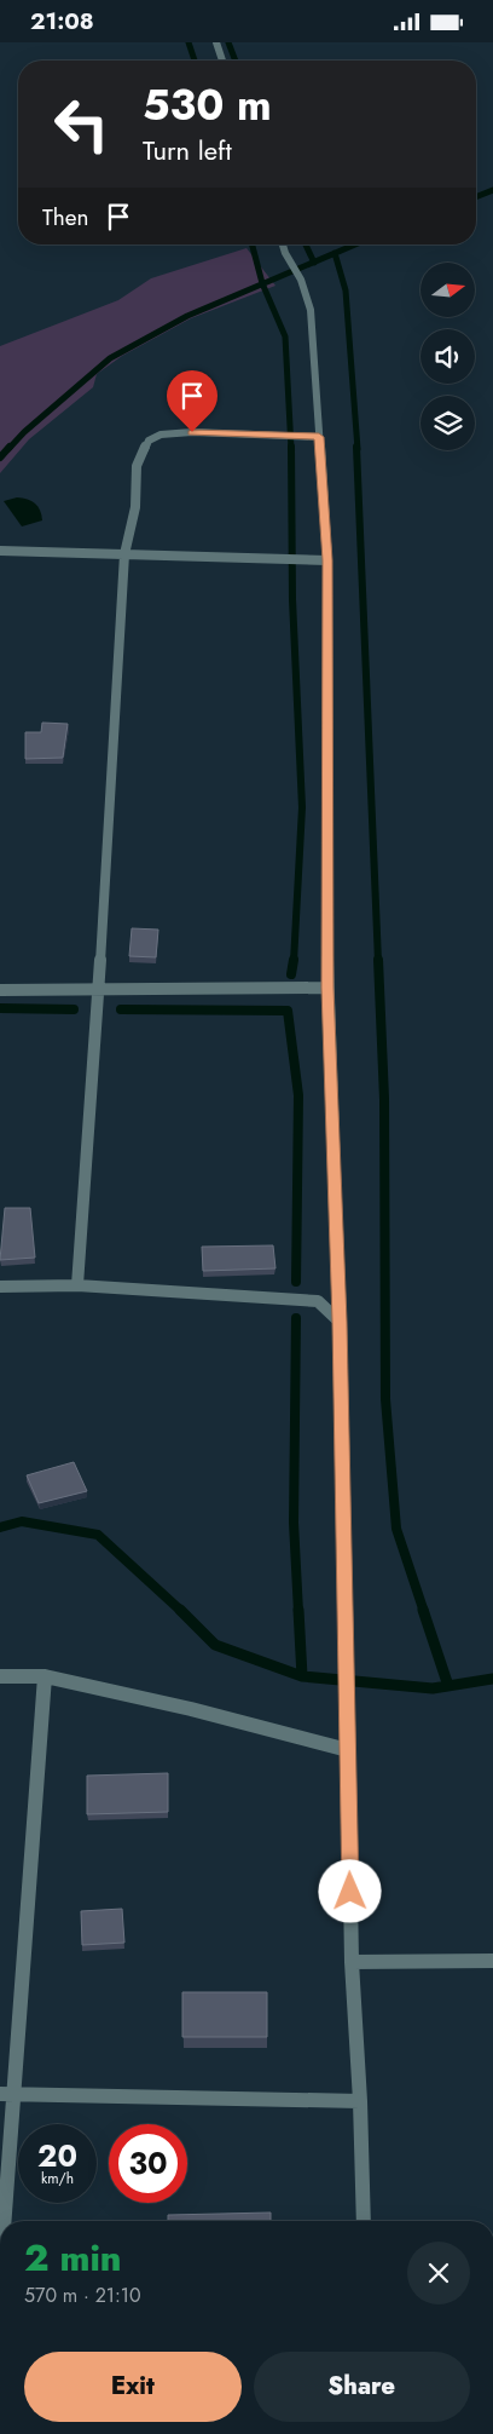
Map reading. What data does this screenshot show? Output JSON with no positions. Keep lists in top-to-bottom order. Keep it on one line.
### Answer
{"north":"right","page":{"status":"21:08","turn":["530 m","Turn left"],"then":"Then","speed":"20 km/h","limit":"30","heading":["2 min","570 m · 21:10"],"buttons":["Exit","Share"]}}
